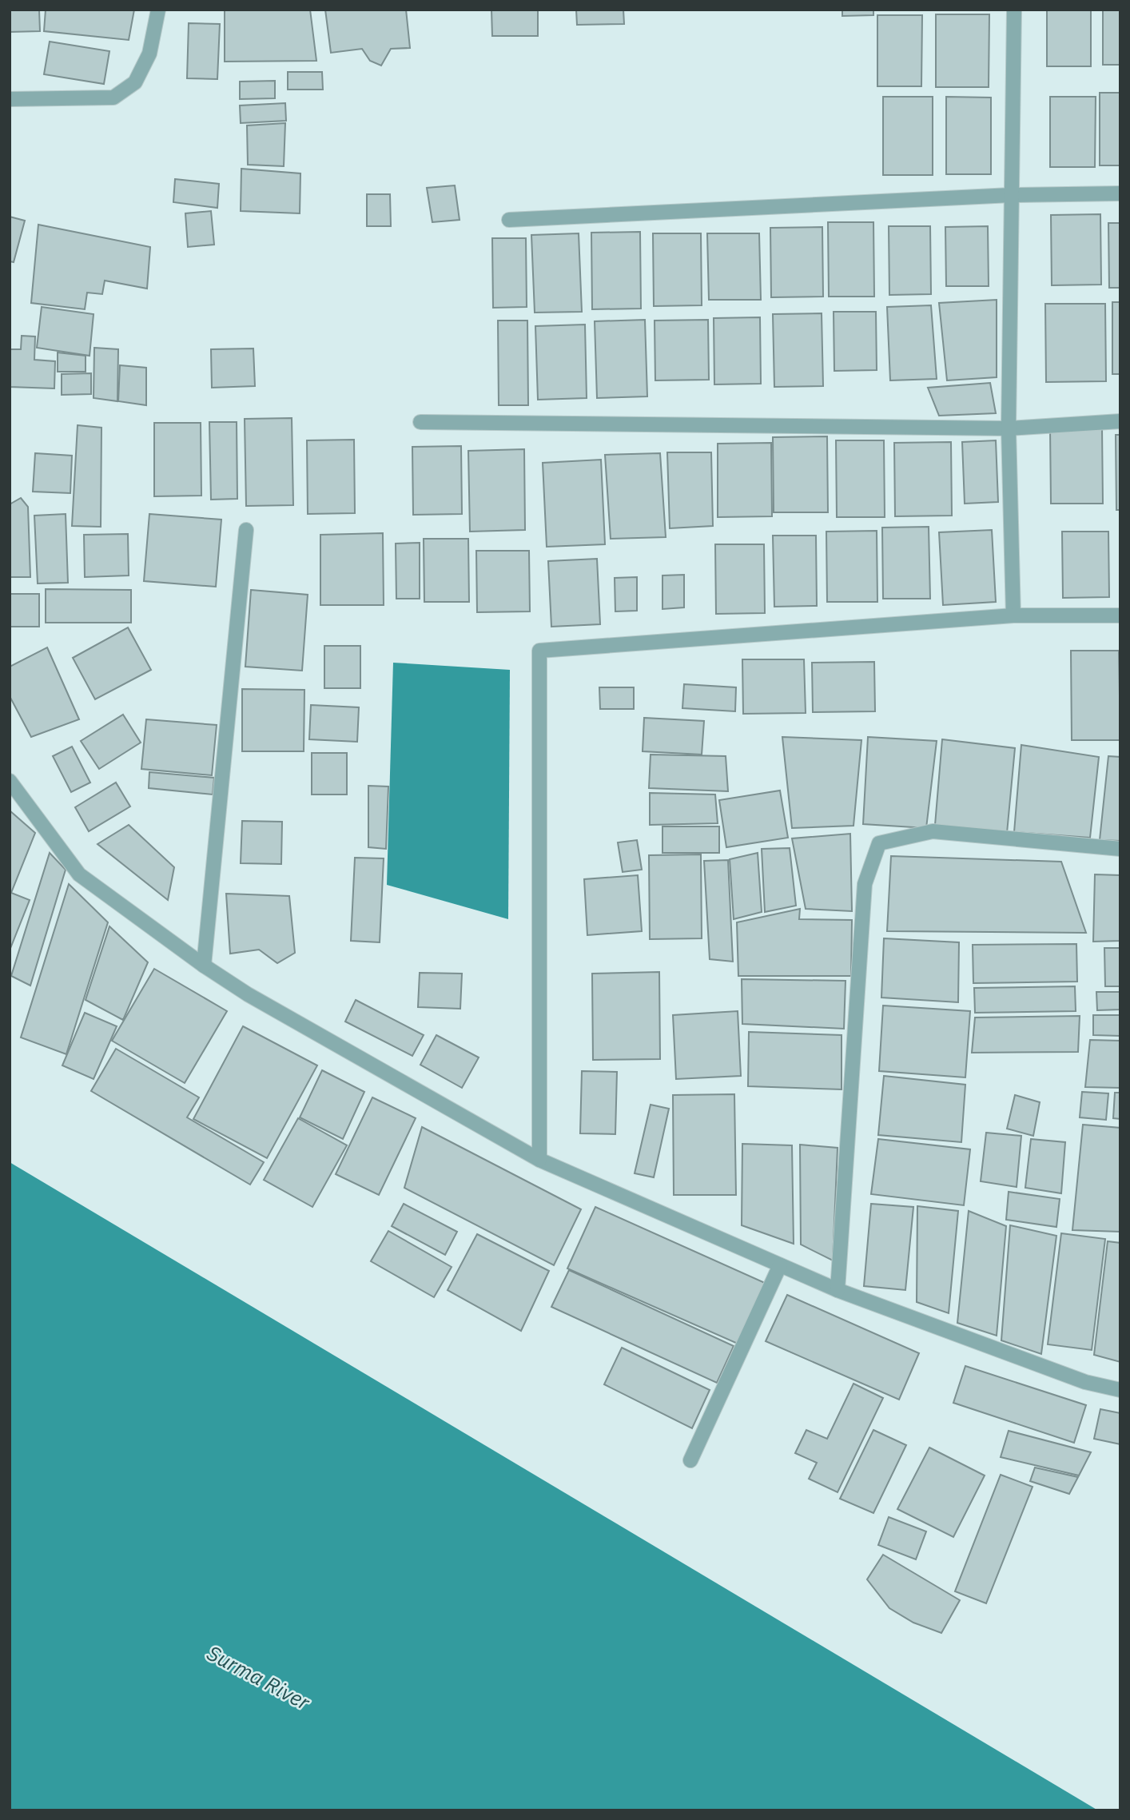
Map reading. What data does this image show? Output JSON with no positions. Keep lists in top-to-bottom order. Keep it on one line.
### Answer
{"water":["Surma River"]}
